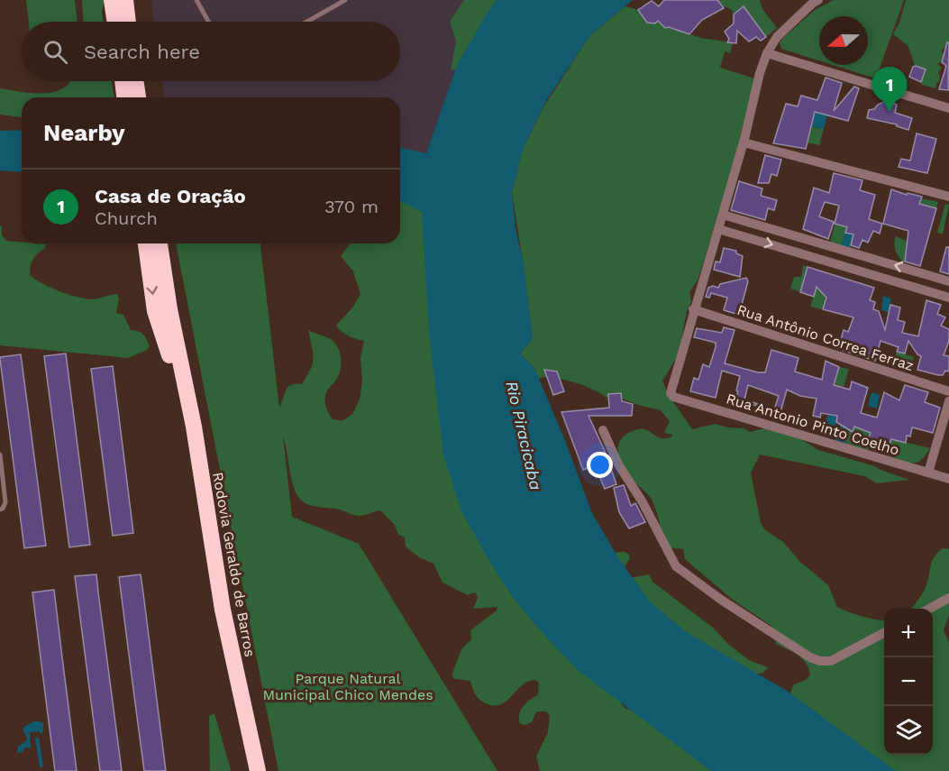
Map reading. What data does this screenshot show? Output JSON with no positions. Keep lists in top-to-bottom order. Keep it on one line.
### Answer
{"streets":{"highway":["Rodovia Geraldo de Barros"],"street":["Rua Antônio Correa Ferraz","Rua Antonio Pinto Coelho"]},"crossings":[["Rua Antônio Correa Ferraz","Rua Antonio Pinto Coelho"]],"water":["Rio Piracicaba"],"parks":["Parque Natural Municipal Chico Mendes"],"north":"left","page":{"search":"Search here","pins":"1","heading":"Nearby","list":[{"mark":"1","name":"Casa de Oração","note":"Church","value":"370 m"}],"map_buttons":["+","−"]}}
